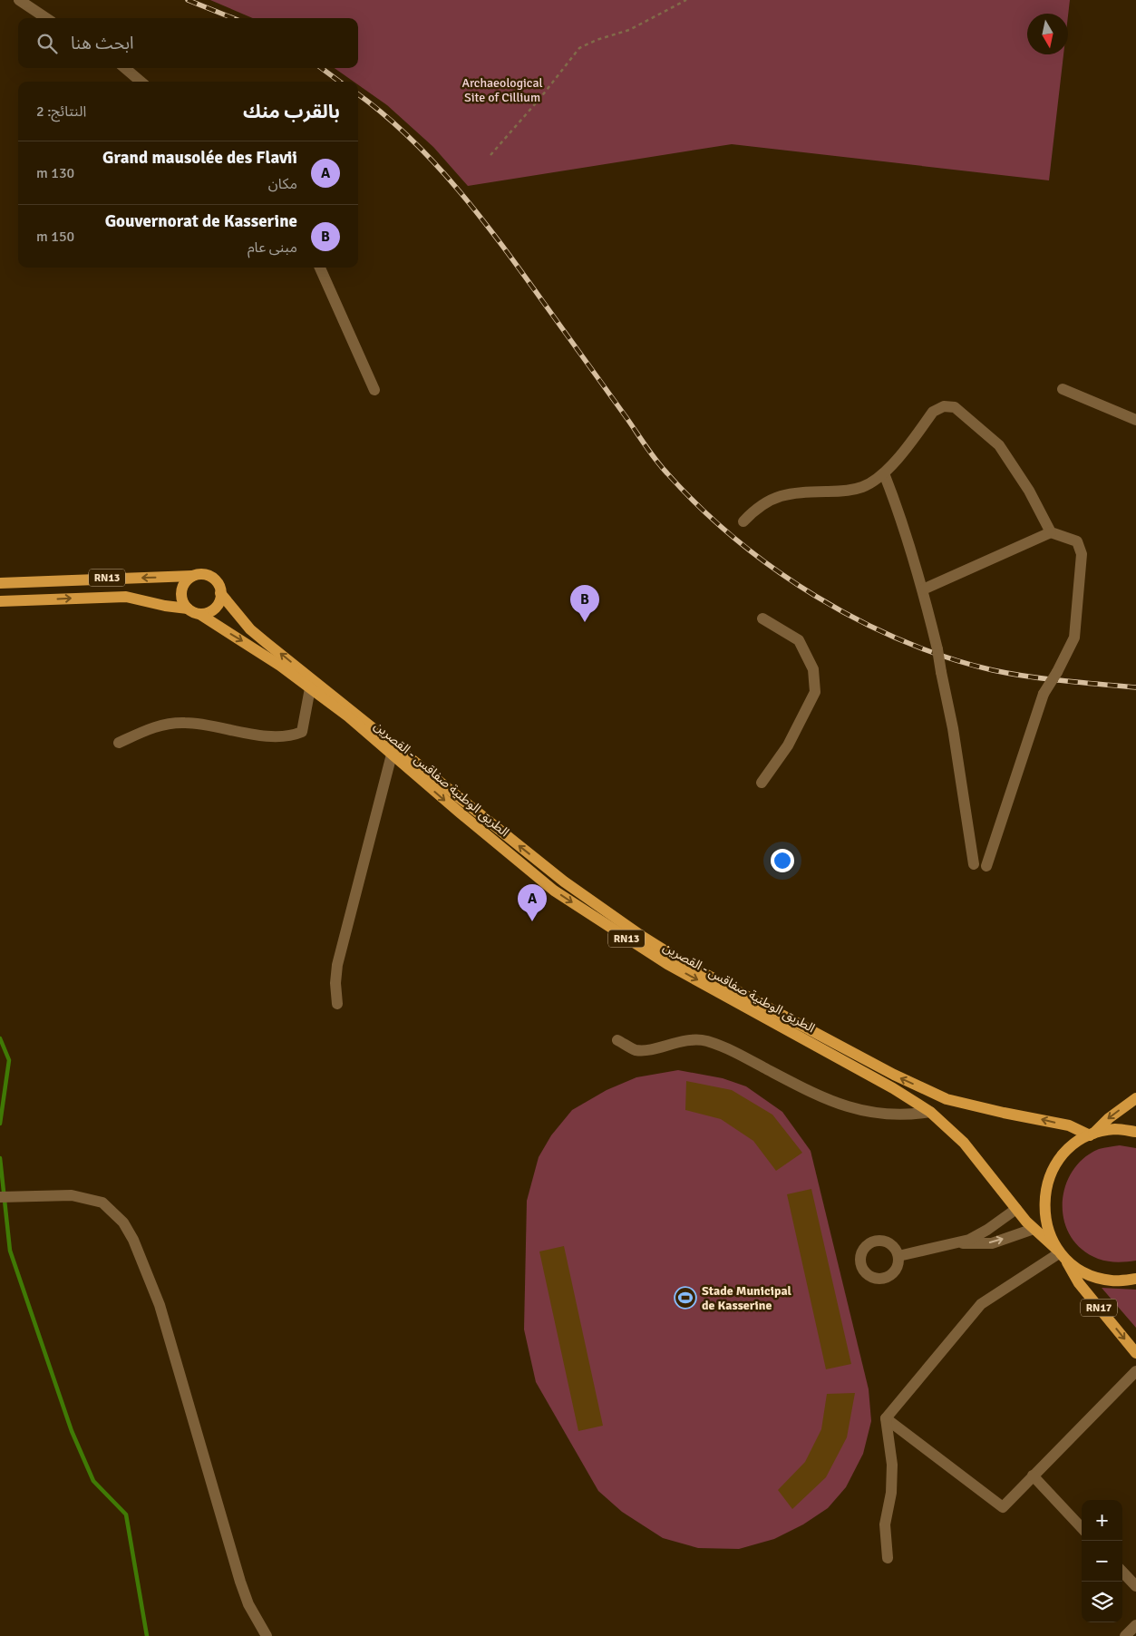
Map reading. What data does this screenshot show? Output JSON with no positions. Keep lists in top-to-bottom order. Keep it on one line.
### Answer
{"streets":{"main road":["RN13","الطريق الوطنية صفاقس - القصرين","RN17"]},"crossings":[["RN13","الطريق الوطنية صفاقس - القصرين"],["الطريق الوطنية صفاقس - القصرين","RN17"]],"parks":["Archaeological Site of Cillium"],"places":{"sports":["Stade Municipal de Kasserine"]},"north":"bottom","page":{"search":"ابحث هنا","heading":["بالقرب منك","النتائج: 2"],"list":[{"mark":"A","name":"Grand mausolée des Flavii","note":"مكان","value":"130 m"},{"mark":"B","name":"Gouvernorat de Kasserine","note":"مبنى عام","value":"150 m"}],"pins":["B","A"],"map_buttons":["+","−"]}}
